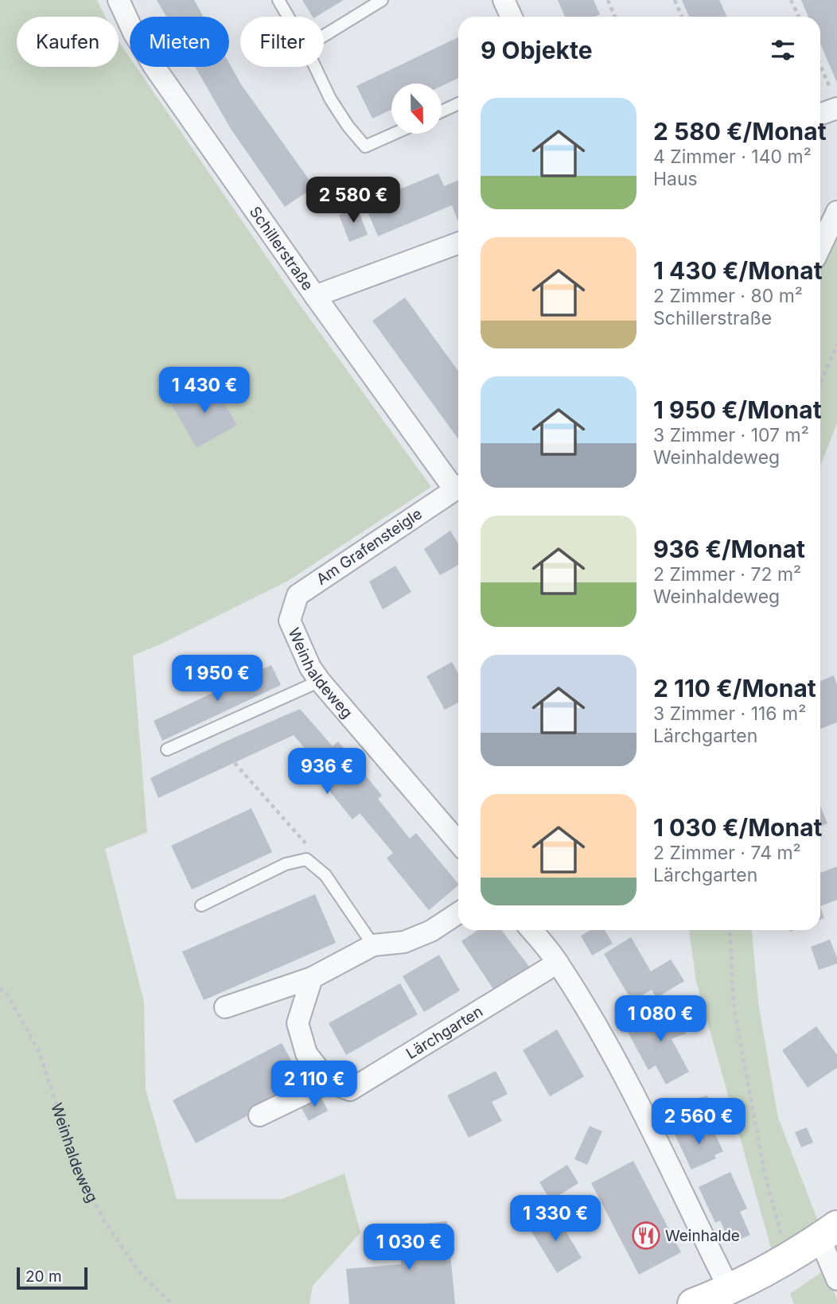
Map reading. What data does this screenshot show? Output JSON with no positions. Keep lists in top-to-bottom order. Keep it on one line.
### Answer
{"streets":{"street":["Schillerstraße","Am Grafensteigle","Weinhaldeweg","Lärchgarten"]},"crossings":[["Am Grafensteigle","Weinhaldeweg"]],"places":{"restaurant":["Weinhalde"]},"scale_bar":"20 m","north":"bottom","page":{"chip":["Kaufen","Mieten","Filter"],"heading":"9 Objekte","list":[{"name":"2 580 €/Monat","note":"4 Zimmer · 140 m² · Haus"},{"name":"1 430 €/Monat","note":"2 Zimmer · 80 m² · Schillerstraße"},{"name":"1 950 €/Monat","note":"3 Zimmer · 107 m² · Weinhaldeweg"},{"name":"936 €/Monat","note":"2 Zimmer · 72 m² · Weinhaldeweg"},{"name":"2 110 €/Monat","note":"3 Zimmer · 116 m² · Lärchgarten"},{"name":"1 030 €/Monat","note":"2 Zimmer · 74 m² · Lärchgarten"}],"price":["2 580 €","1 430 €","1 950 €","936 €","1 080 €","2 110 €","2 560 €","1 330 €","1 030 €"],"scale":"20 m"}}
